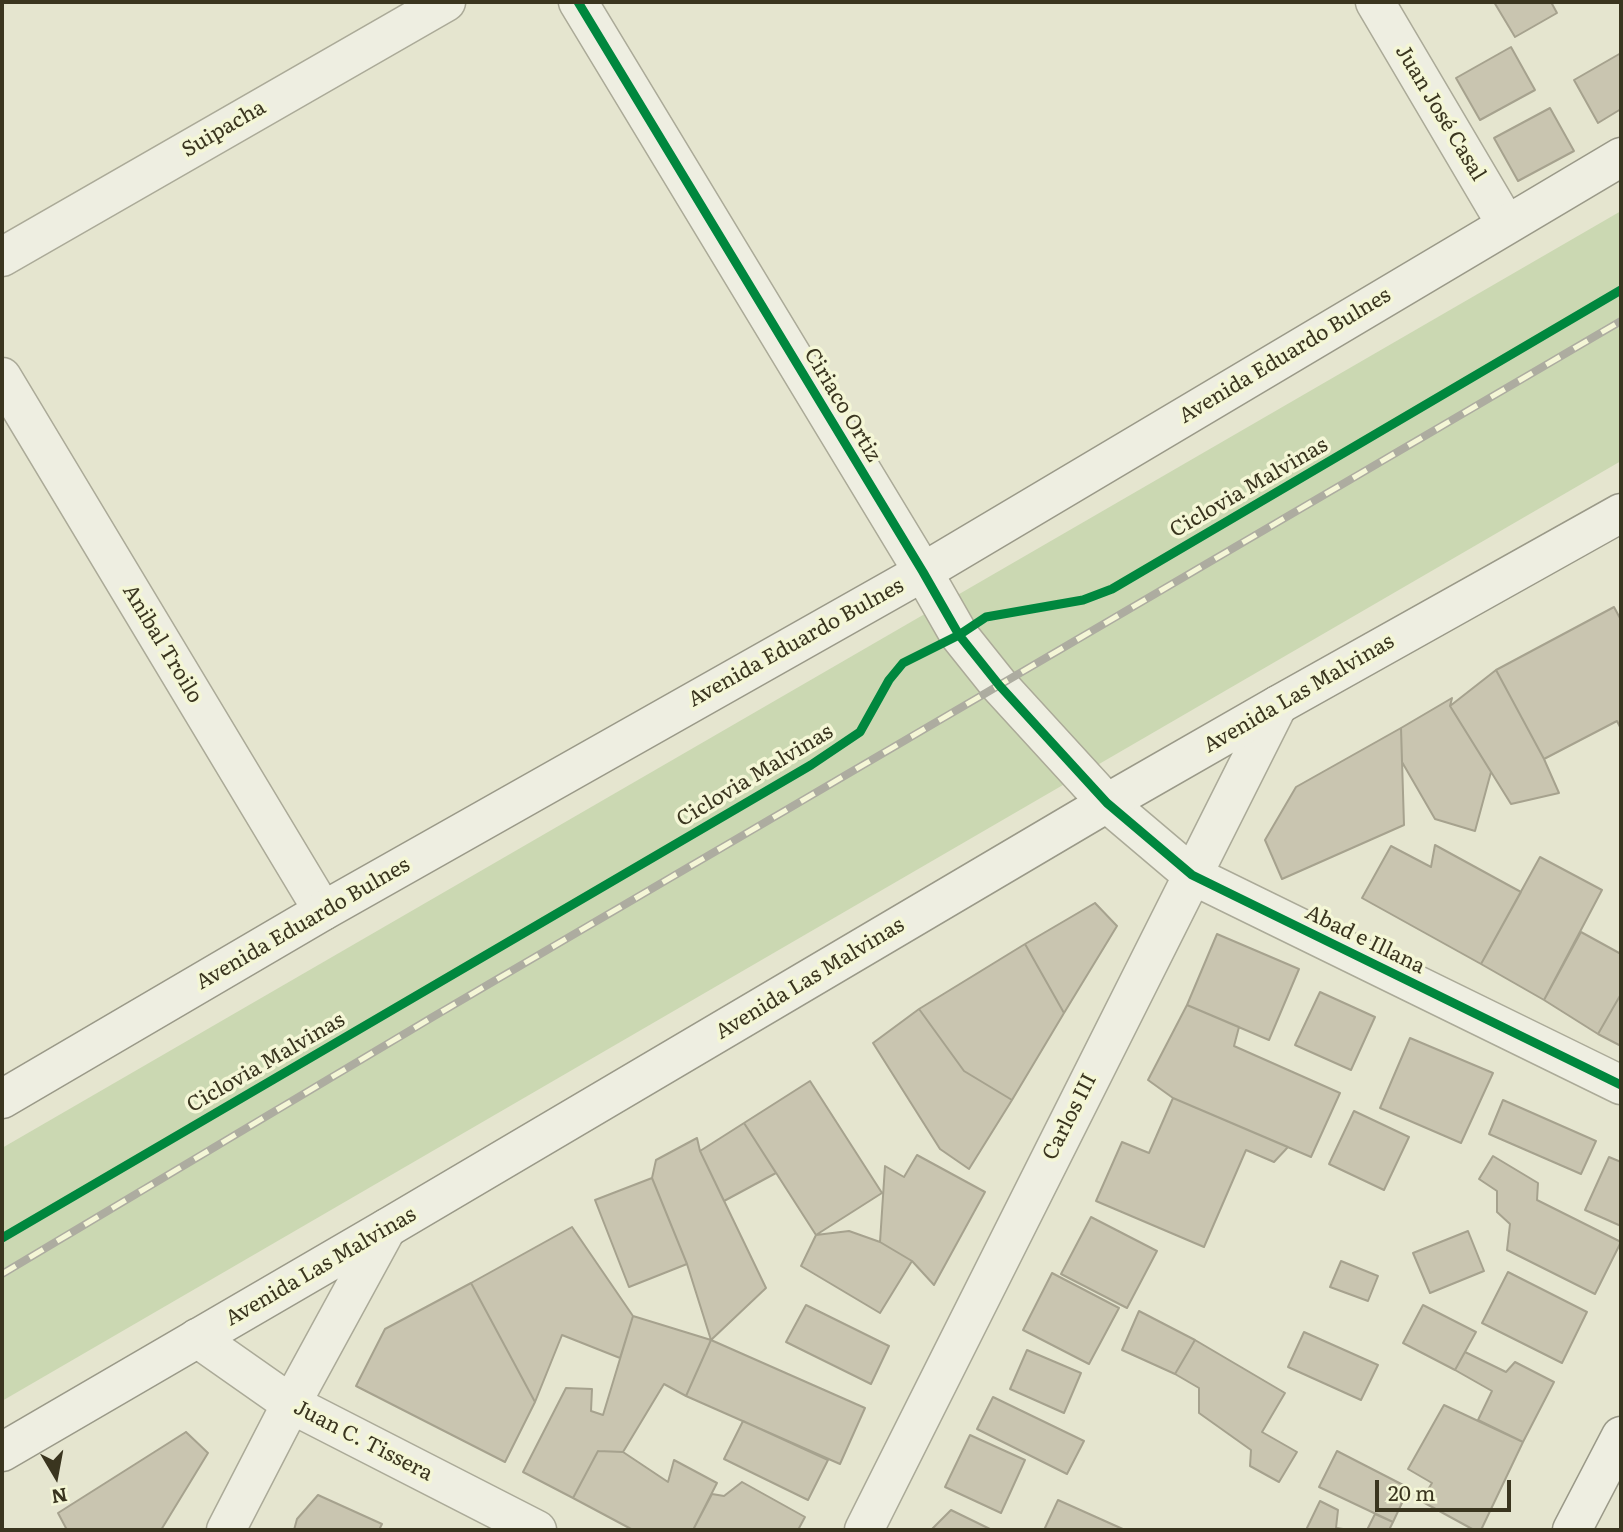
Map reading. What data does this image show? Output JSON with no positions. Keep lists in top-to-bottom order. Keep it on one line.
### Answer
{"streets":{"street":["Juan José Casal","Suipacha","Avenida Eduardo Bulnes","Ciriaco Ortiz","Anibal Troilo","Avenida Las Malvinas","Abad e Illana","Carlos III","Juan C. Tissera"],"cycle path":["Ciclovia Malvinas"]},"crossings":[["Juan José Casal","Avenida Eduardo Bulnes"],["Avenida Eduardo Bulnes","Ciriaco Ortiz"],["Avenida Eduardo Bulnes","Anibal Troilo"],["Ciriaco Ortiz","Avenida Las Malvinas"],["Ciriaco Ortiz","Abad e Illana"],["Avenida Las Malvinas","Abad e Illana"],["Avenida Las Malvinas","Carlos III"],["Avenida Las Malvinas","Juan C. Tissera"],["Abad e Illana","Carlos III"]],"scale_bar":"20 m","north":"bottom"}
